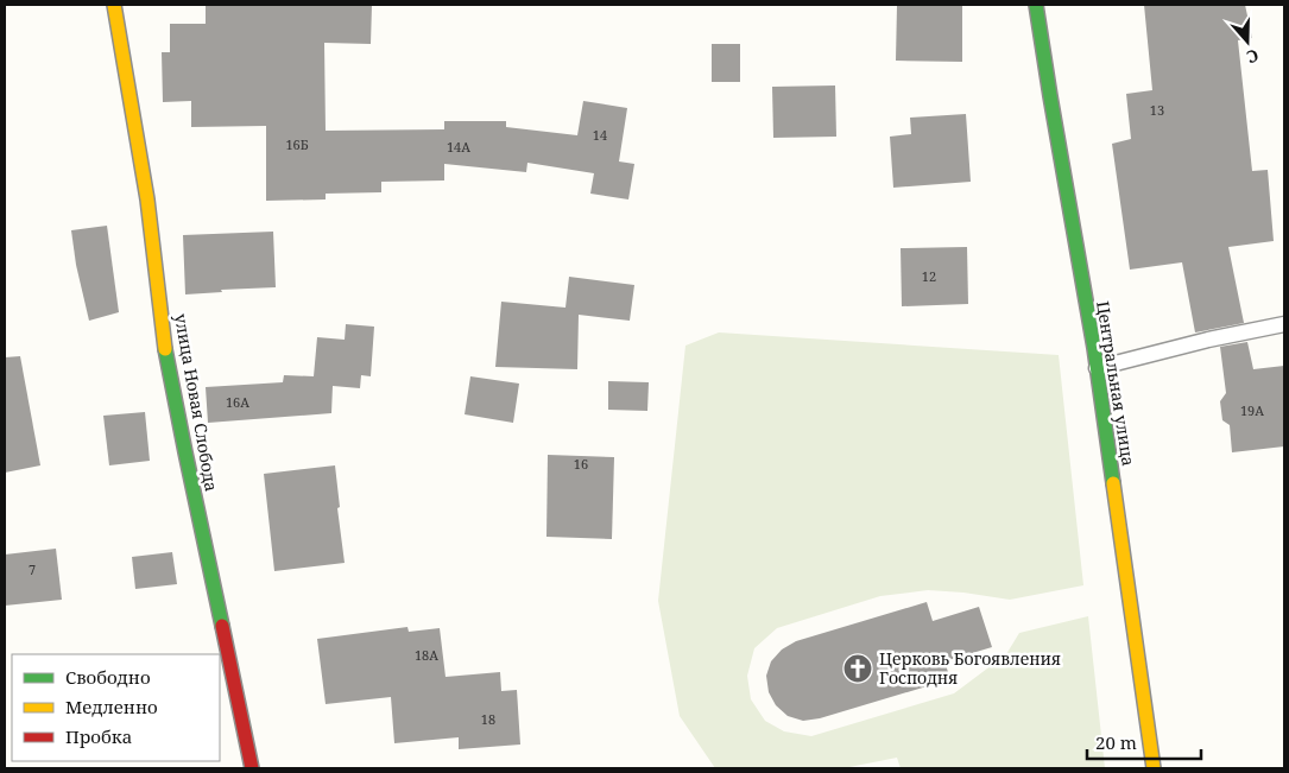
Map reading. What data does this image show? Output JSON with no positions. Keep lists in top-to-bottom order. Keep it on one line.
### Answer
{"streets":{"street":["Центральная улица","улица Новая Слобода"]},"places":{"church":["Церковь Богоявления Господня"]},"house_numbers":["13","14","16Б","14А","12","16А","19А","16","7","18А","18"],"legend":["Свободно","Медленно","Пробка"],"scale_bar":"20 m","north":"bottom"}
